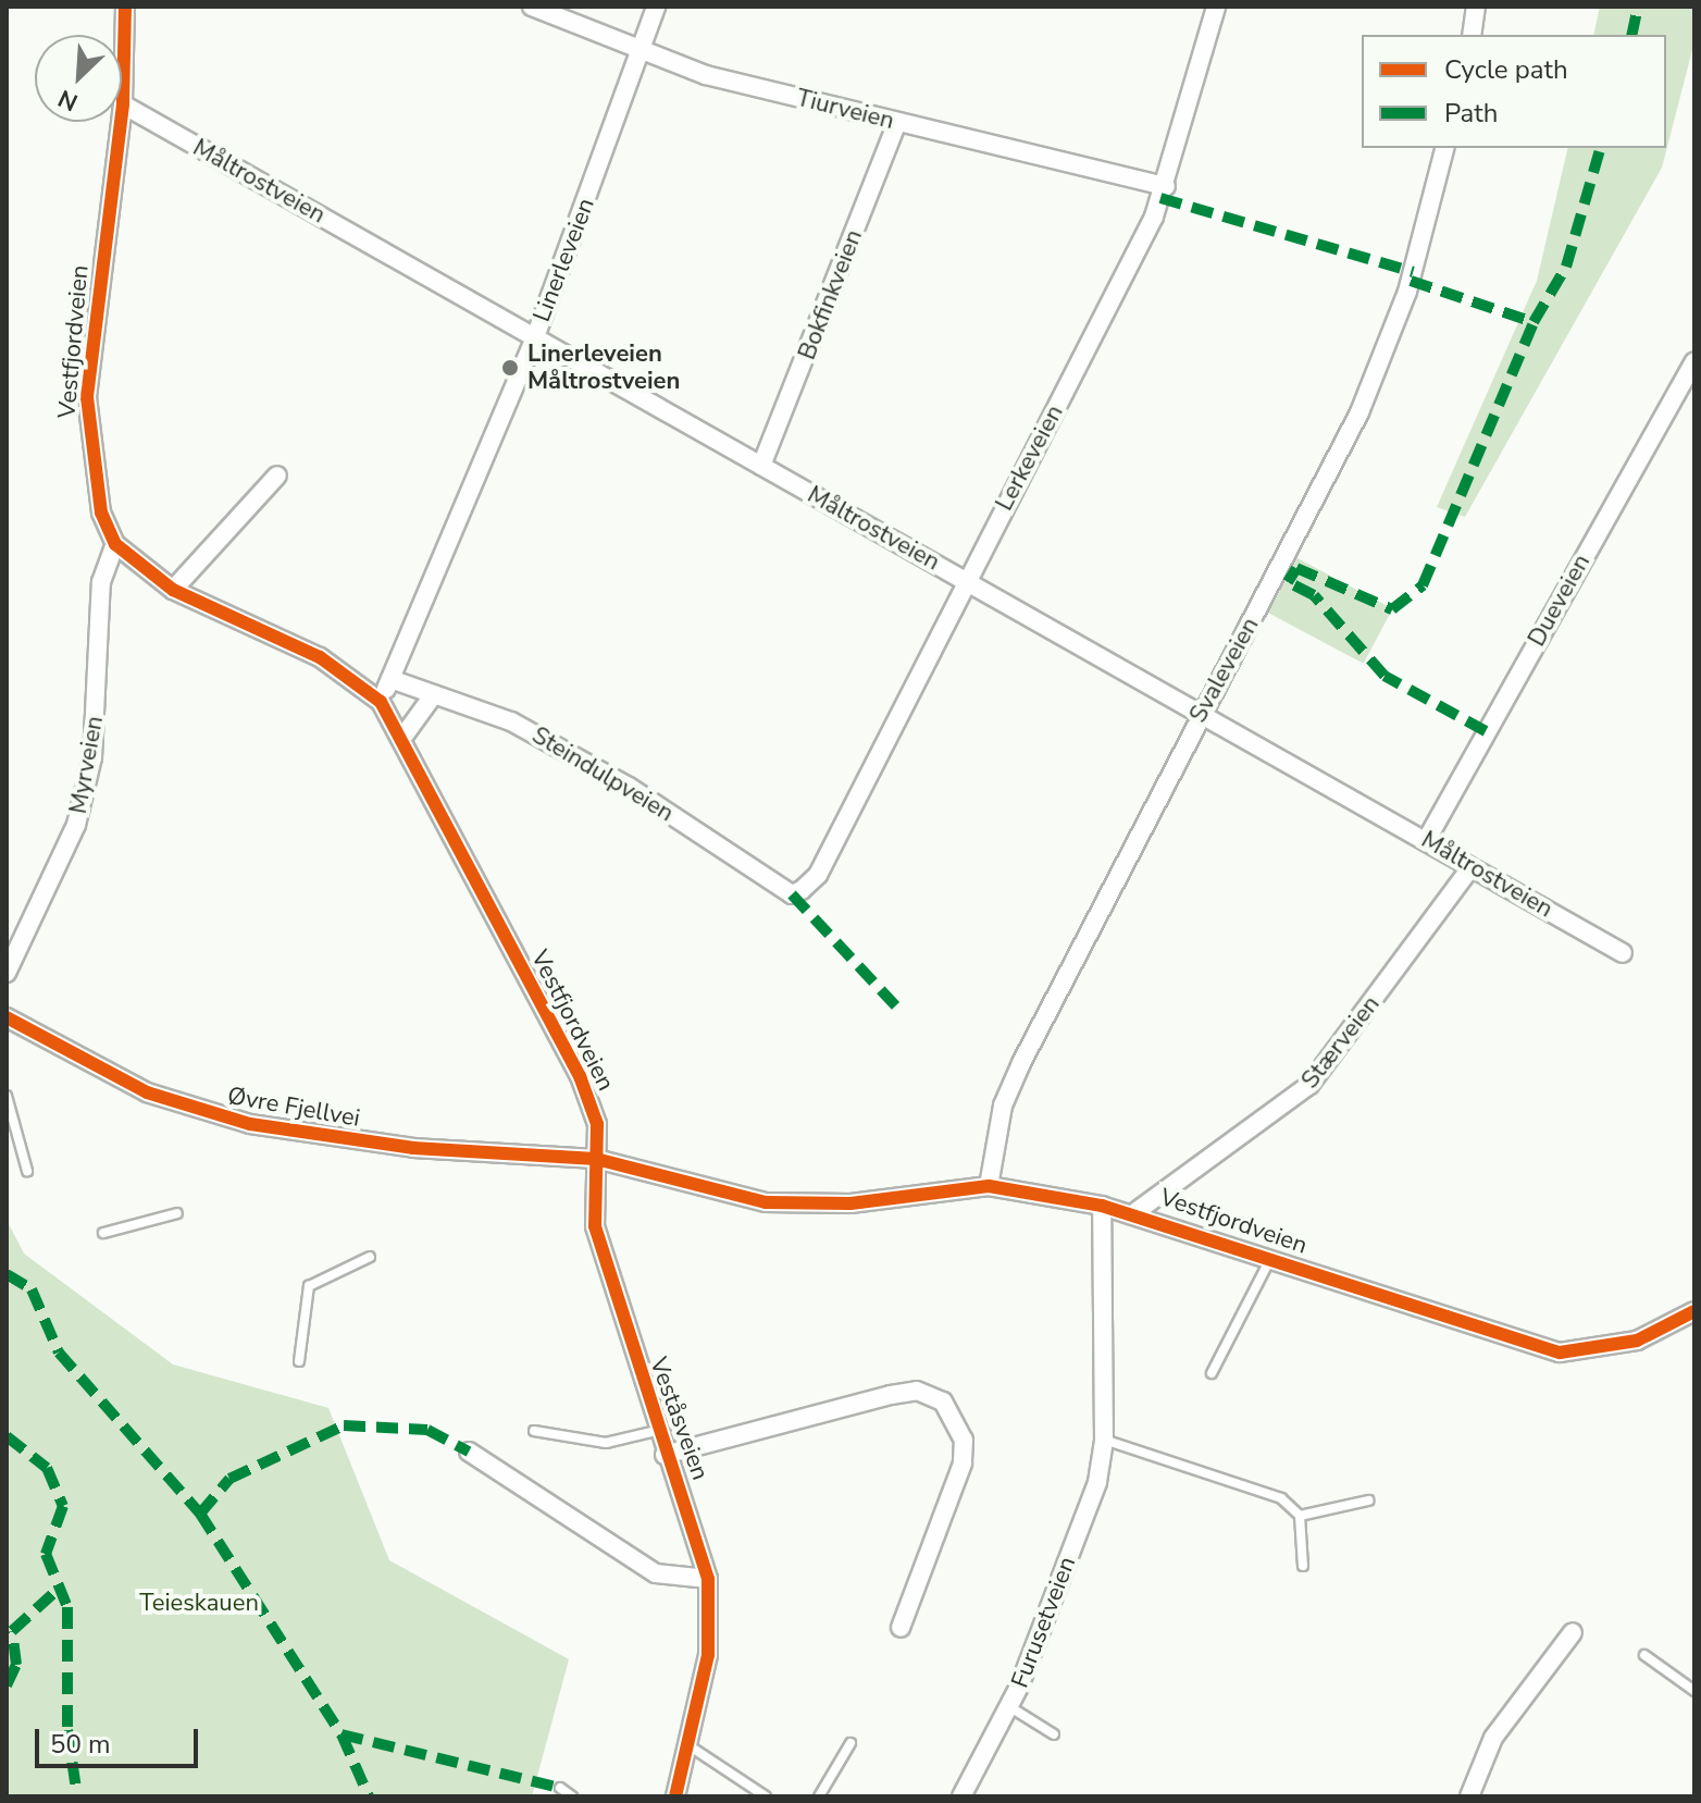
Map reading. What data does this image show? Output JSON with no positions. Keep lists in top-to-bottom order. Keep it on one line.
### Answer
{"streets":{"street":["Tiurveien","Måltrostveien","Linerleveien","Bokfinkveien","Vestfjordveien","Lerkeveien","Dueveien","Svaleveien","Myrveien","Steindulpveien","Stærveien","Øvre Fjellvei","Veståsveien","Furusetveien"]},"crossings":[["Tiurveien","Linerleveien"],["Tiurveien","Bokfinkveien"],["Tiurveien","Lerkeveien"],["Måltrostveien","Linerleveien"],["Måltrostveien","Bokfinkveien"],["Måltrostveien","Vestfjordveien"],["Måltrostveien","Lerkeveien"],["Måltrostveien","Dueveien"],["Måltrostveien","Svaleveien"],["Måltrostveien","Stærveien"],["Linerleveien","Vestfjordveien"],["Linerleveien","Steindulpveien"],["Vestfjordveien","Svaleveien"],["Vestfjordveien","Myrveien"],["Vestfjordveien","Stærveien"],["Vestfjordveien","Øvre Fjellvei"],["Vestfjordveien","Veståsveien"],["Vestfjordveien","Furusetveien"],["Lerkeveien","Steindulpveien"],["Øvre Fjellvei","Veståsveien"]],"parks":["Teieskauen"],"places":["Linerleveien Måltrostveien"],"legend":["Cycle path","Path"],"scale_bar":"50 m","north":"bottom left"}
